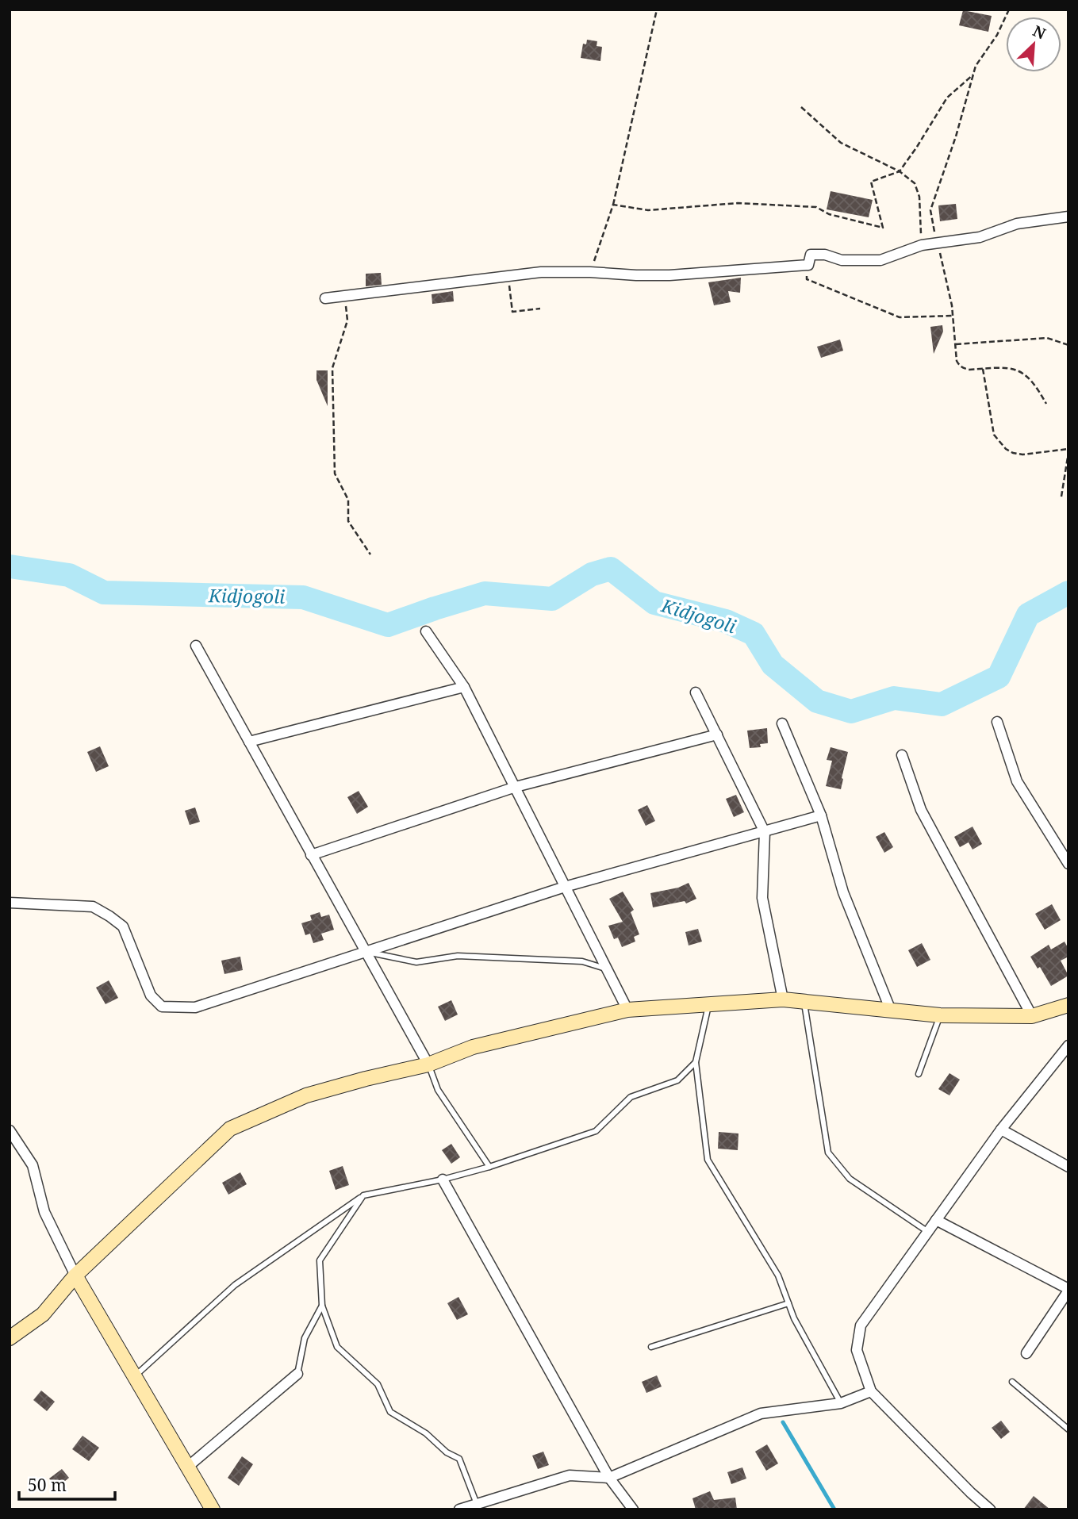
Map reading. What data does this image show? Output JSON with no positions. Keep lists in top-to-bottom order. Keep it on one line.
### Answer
{"water":["Kidjogoli"],"scale_bar":"50 m","north":"top right"}
